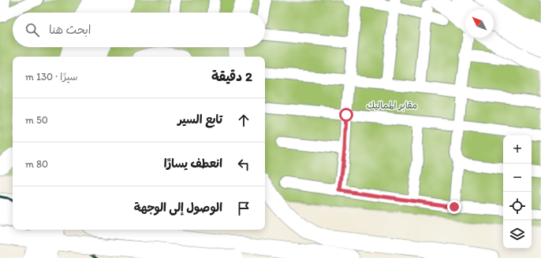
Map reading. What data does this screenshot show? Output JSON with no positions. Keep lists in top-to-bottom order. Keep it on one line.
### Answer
{"parks":["مقابر المماليك"],"north":"top left","page":{"search":"ابحث هنا","heading":["2 دقيقة","سيرًا · 130 m"],"list":[["تابع السير","50 m"],["انعطف يسارًا","80 m"],"الوصول إلى الوجهة"],"map_buttons":["+","−"]}}
